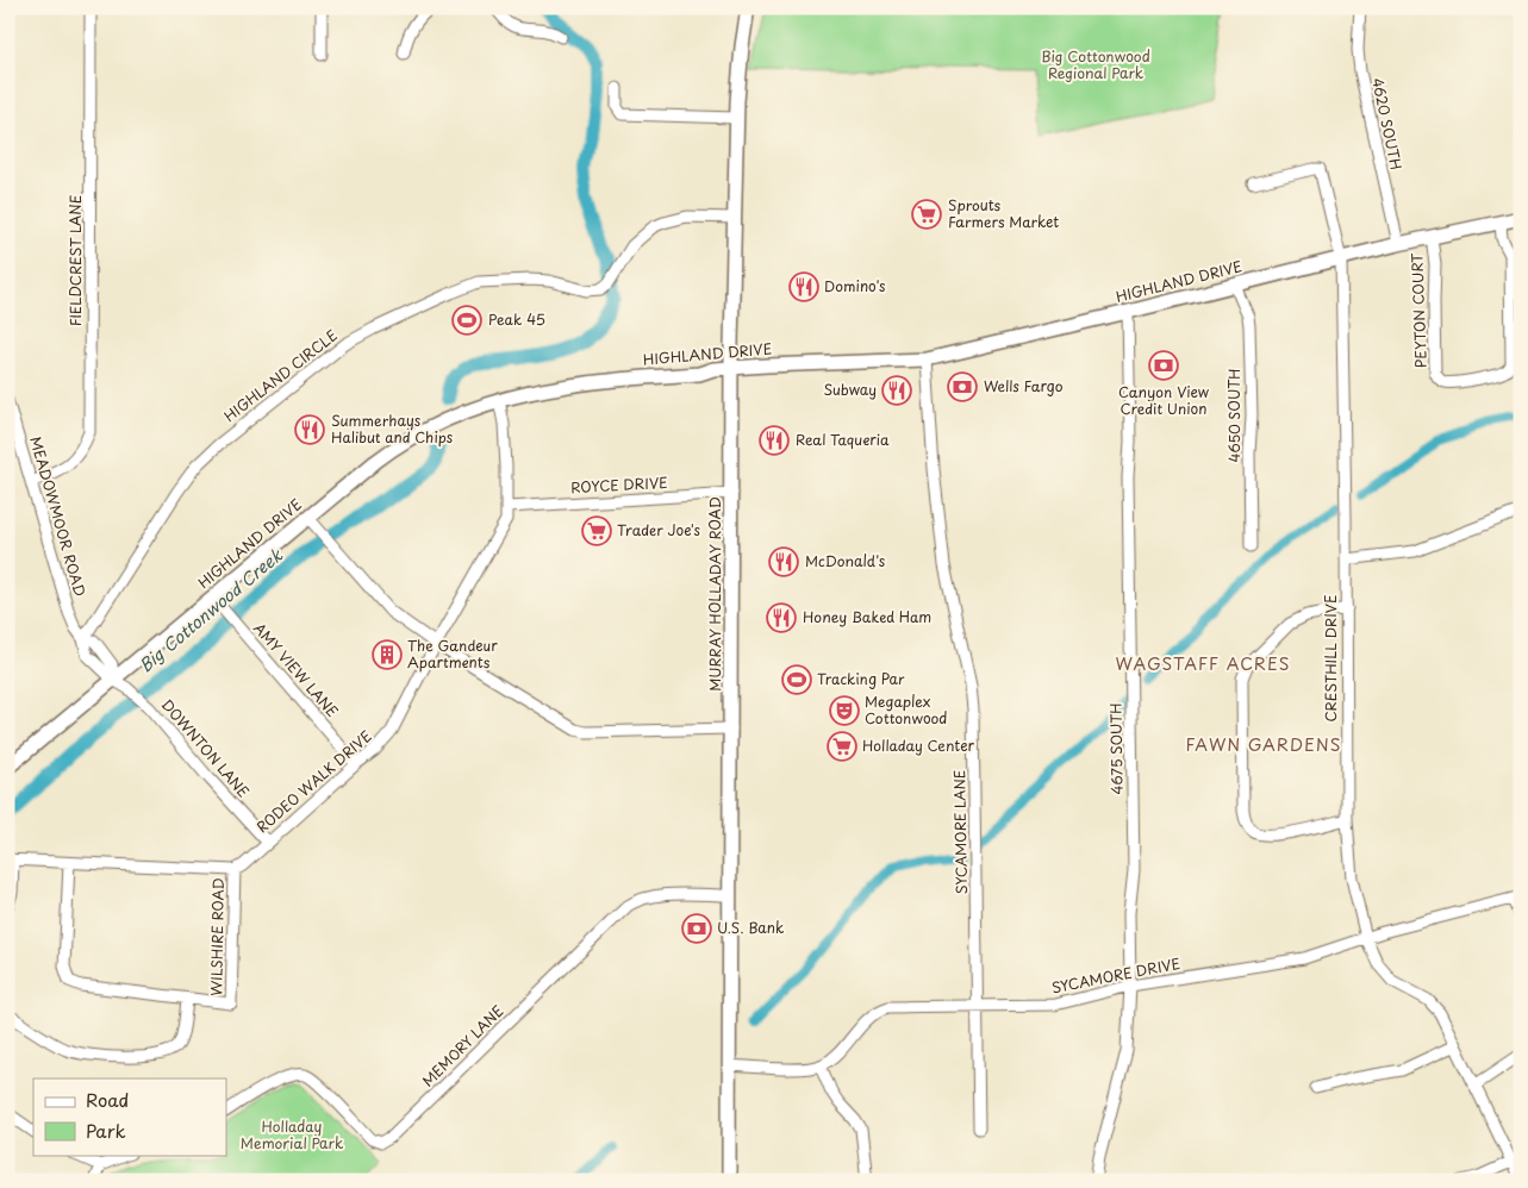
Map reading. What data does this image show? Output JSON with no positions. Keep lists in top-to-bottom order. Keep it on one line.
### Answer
{"streets":{"main road":["HIGHLAND DRIVE","MURRAY HOLLADAY ROAD"],"street":["4620 SOUTH","FIELDCREST LANE","PEYTON COURT","HIGHLAND CIRCLE","4650 SOUTH","ROYCE DRIVE","MEADOWMOOR ROAD","CRESTHILL DRIVE","AMY VIEW LANE","DOWNTON LANE","4675 SOUTH","RODEO WALK DRIVE","SYCAMORE LANE","WILSHIRE ROAD","SYCAMORE DRIVE","MEMORY LANE"]},"crossings":[["4620 SOUTH","HIGHLAND DRIVE"],["FIELDCREST LANE","MEADOWMOOR ROAD"],["HIGHLAND DRIVE","PEYTON COURT"],["HIGHLAND DRIVE","4650 SOUTH"],["HIGHLAND DRIVE","MEADOWMOOR ROAD"],["HIGHLAND DRIVE","MURRAY HOLLADAY ROAD"],["HIGHLAND DRIVE","CRESTHILL DRIVE"],["HIGHLAND DRIVE","AMY VIEW LANE"],["HIGHLAND DRIVE","DOWNTON LANE"],["HIGHLAND DRIVE","4675 SOUTH"],["HIGHLAND DRIVE","RODEO WALK DRIVE"],["HIGHLAND DRIVE","SYCAMORE LANE"],["HIGHLAND CIRCLE","MEADOWMOOR ROAD"],["HIGHLAND CIRCLE","MURRAY HOLLADAY ROAD"],["ROYCE DRIVE","MURRAY HOLLADAY ROAD"],["ROYCE DRIVE","RODEO WALK DRIVE"],["MEADOWMOOR ROAD","DOWNTON LANE"],["MURRAY HOLLADAY ROAD","MEMORY LANE"],["CRESTHILL DRIVE","SYCAMORE DRIVE"],["AMY VIEW LANE","RODEO WALK DRIVE"],["DOWNTON LANE","RODEO WALK DRIVE"],["4675 SOUTH","SYCAMORE DRIVE"],["RODEO WALK DRIVE","WILSHIRE ROAD"],["SYCAMORE LANE","SYCAMORE DRIVE"]],"districts":["WAGSTAFF ACRES","FAWN GARDENS"],"water":["Big Cottonwood Creek"],"parks":["Big Cottonwood Regional Park","Holladay Memorial Park"],"places":{"supermarket":["Sprouts Farmers Market","Trader Joe's","Holladay Center"],"restaurant":["Domino's","Subway","Summerhays Halibut and Chips","Real Taqueria","McDonald's","Honey Baked Ham"],"sports":["Peak 45","Tracking Par"],"bank":["Canyon View Credit Union","Wells Fargo","U.S. Bank"],"building":["The Gandeur Apartments"],"theatre":["Megaplex Cottonwood"]},"legend":["Road","Park"]}
